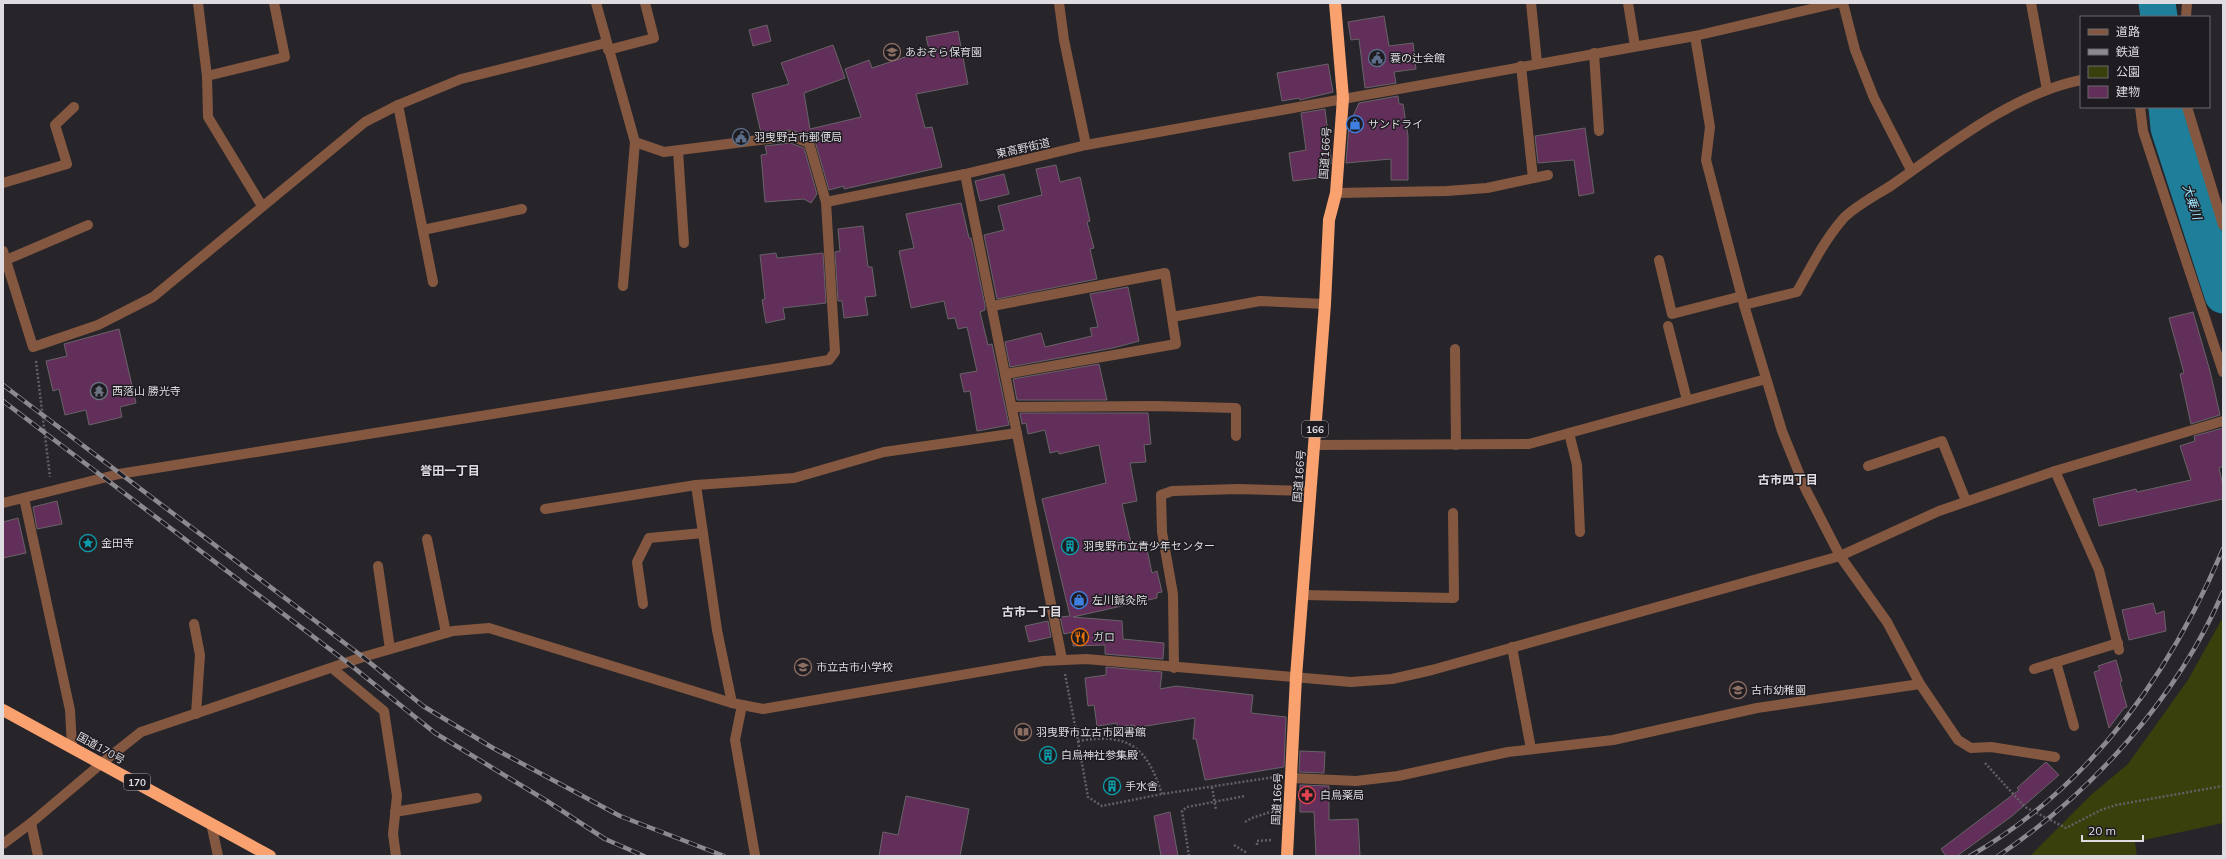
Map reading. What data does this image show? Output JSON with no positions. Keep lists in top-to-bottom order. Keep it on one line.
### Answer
{"streets":{"highway":["国道166号","166","国道170号","170"],"street":["東高野街道"]},"crossings":[["東高野街道","国道166号"]],"districts":["誉田一丁目","古市四丁目","古市一丁目"],"water":["大乗川"],"places":{"school or university":["あおぞら保育園","市立古市小学校","古市幼稚園"],"public building":["蓑の辻会館","羽曳野古市郵便局"],"shop":["サンドライ","左川鍼灸院"],"temple":["西落山 勝光寺"],"place":["金田寺"],"building":["羽曳野市立青少年センター","白鳥神社参集殿","手水舎"],"restaurant":["ガロ"],"library":["羽曳野市立古市図書館"],"pharmacy":["白鳥薬局"]},"legend":["道路","鉄道","公園","建物"],"scale_bar":"20 m"}
